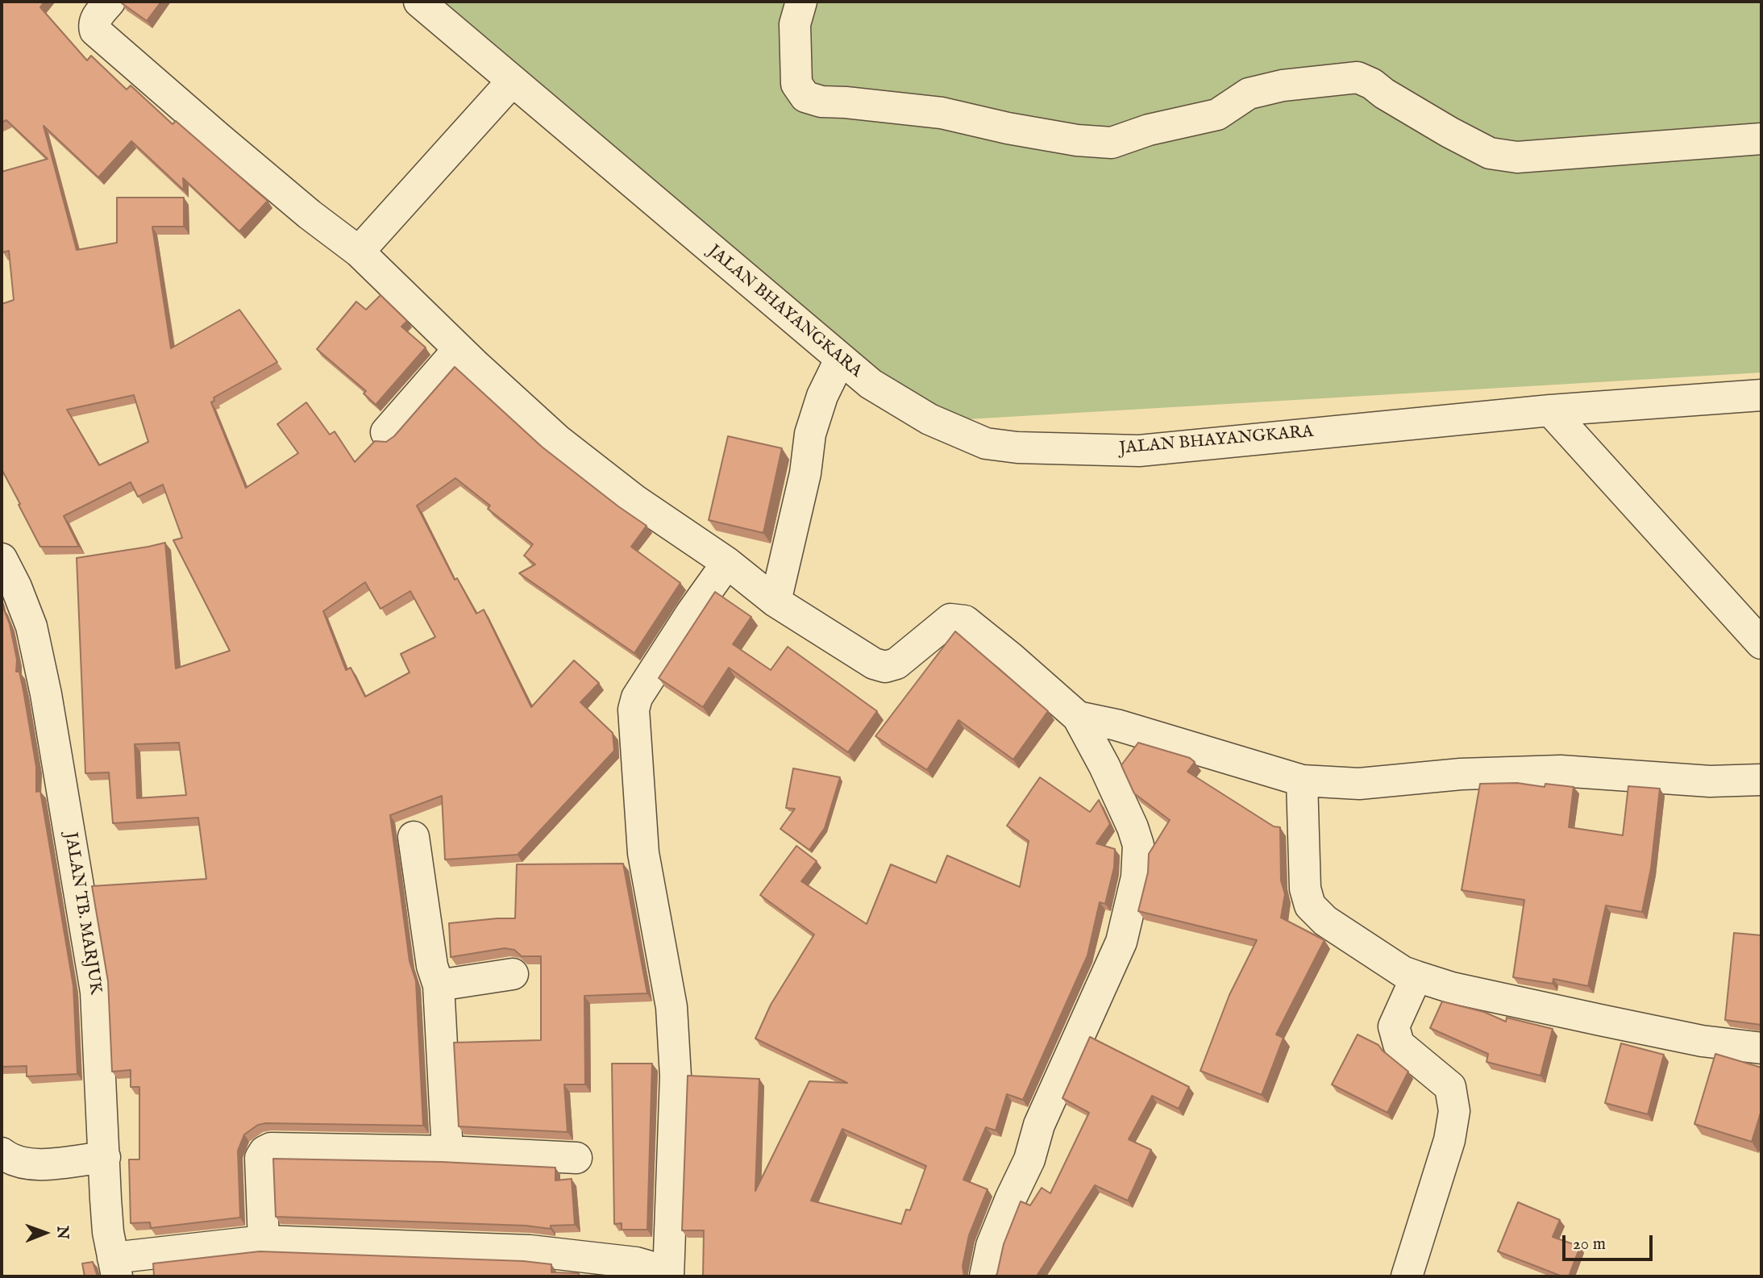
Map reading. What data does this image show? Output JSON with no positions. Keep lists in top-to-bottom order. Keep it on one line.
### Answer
{"streets":{"street":["JALAN BHAYANGKARA","JALAN TB. MARJUK"]},"scale_bar":"20 m","north":"right"}
